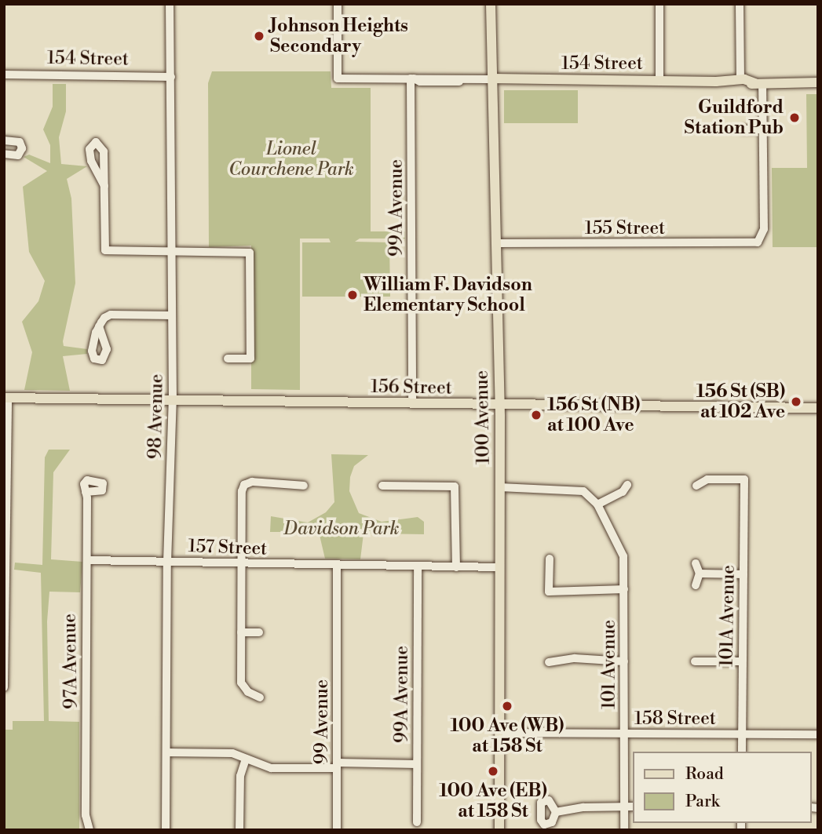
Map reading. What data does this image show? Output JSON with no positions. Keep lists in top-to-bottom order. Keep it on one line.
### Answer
{"streets":{"main road":["154 Street","156 Street","100 Avenue"],"street":["99A Avenue","155 Street","98 Avenue","157 Street","101A Avenue","97A Avenue","101 Avenue","158 Street","99 Avenue"]},"crossings":[["154 Street","99A Avenue"],["154 Street","98 Avenue"],["154 Street","100 Avenue"],["99A Avenue","156 Street"],["99A Avenue","157 Street"],["155 Street","100 Avenue"],["156 Street","98 Avenue"],["156 Street","100 Avenue"],["98 Avenue","157 Street"],["100 Avenue","157 Street"],["100 Avenue","158 Street"],["157 Street","97A Avenue"],["157 Street","99 Avenue"],["101A Avenue","158 Street"],["101 Avenue","158 Street"]],"parks":["Lionel Courchene Park","Davidson Park"],"places":["Johnson Heights Secondary","Guildford Station Pub","William F. Davidson Elementary School","156 St (SB) at 102 Ave","156 St (NB) at 100 Ave","100 Ave (WB) at 158 St","100 Ave (EB) at 158 St"],"legend":["Road","Park"]}
